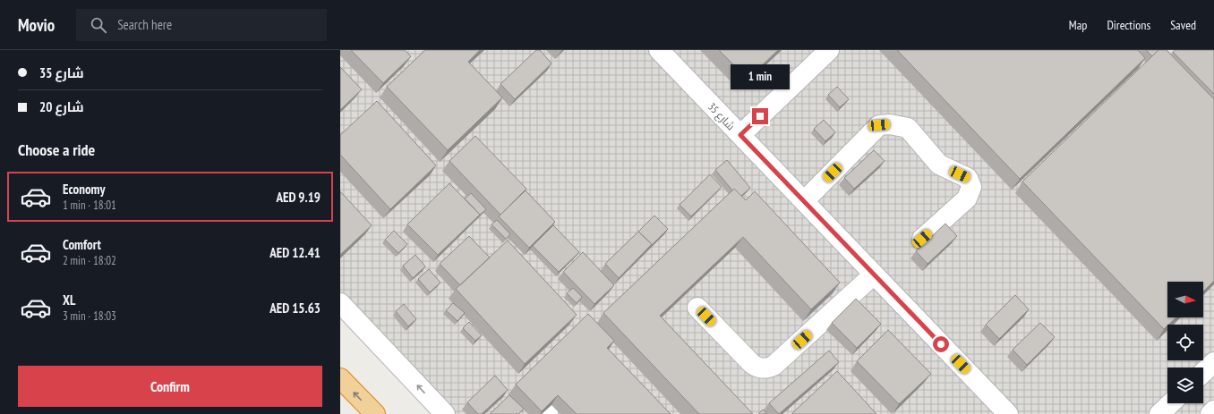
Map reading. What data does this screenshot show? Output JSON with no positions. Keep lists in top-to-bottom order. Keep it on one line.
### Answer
{"streets":{"street":["شارع 35"]},"north":"right","page":{"header":"Movio","search":"Search here","nav":["Map","Directions","Saved"],"banner":["شارع 35","شارع 20"],"bubble":"1 min","heading":"Choose a ride","list":[{"name":"Economy","note":"1 min · 18:01","value":"AED 9.19"},{"name":"Comfort","note":"2 min · 18:02","value":"AED 12.41"},{"name":"XL","note":"3 min · 18:03","value":"AED 15.63"}],"buttons":"Confirm"}}
